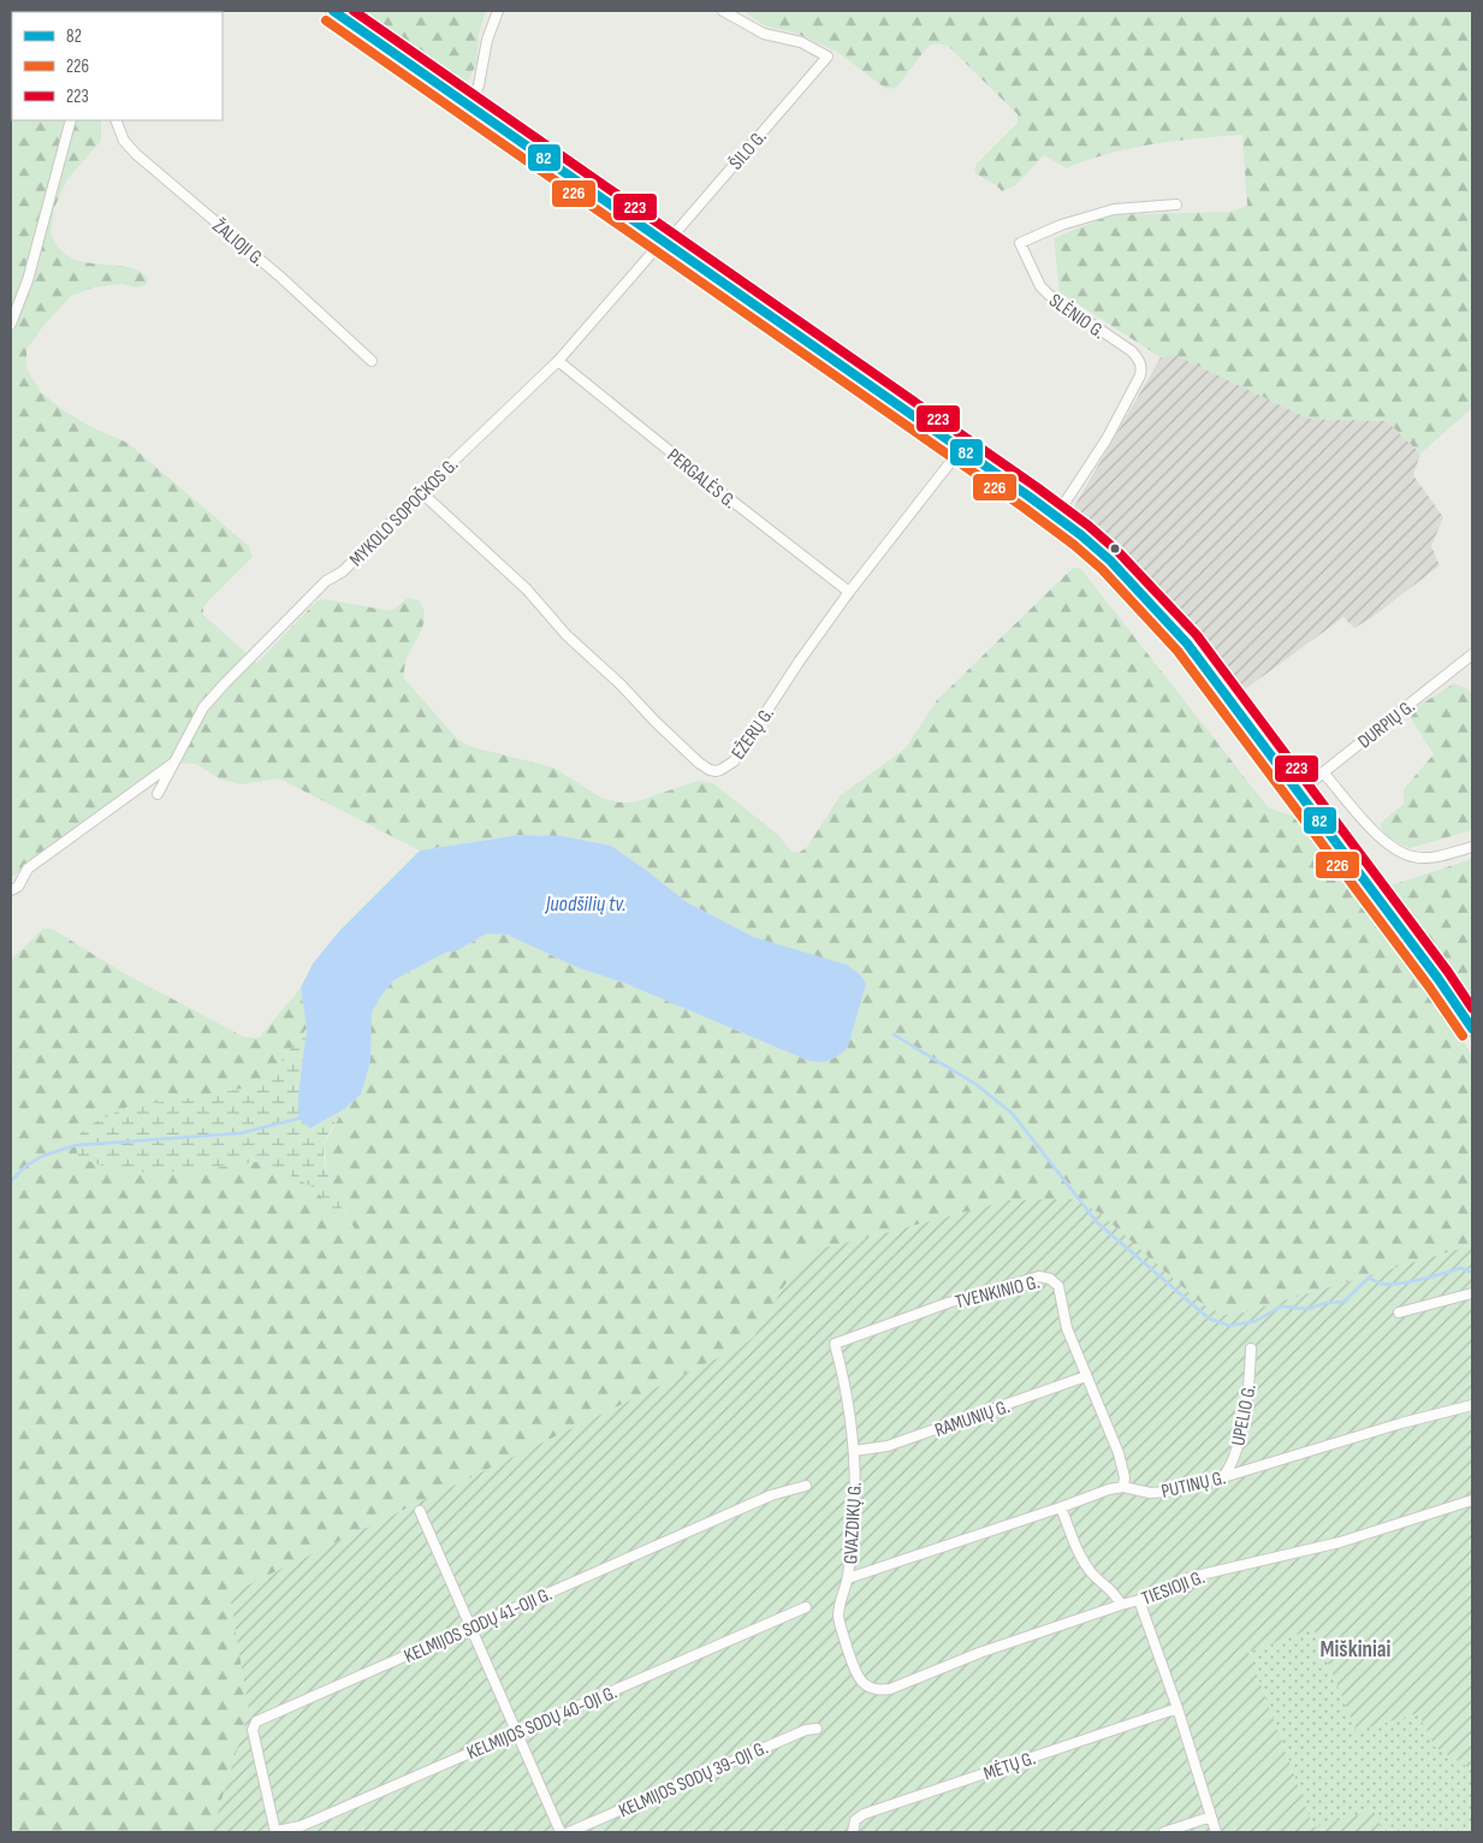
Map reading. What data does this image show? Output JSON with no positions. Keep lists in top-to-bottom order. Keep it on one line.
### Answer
{"streets":{"street":["ŠILO G.","ŽALIOJI G.","SLĖNIO G.","PERGALĖS G.","MYKOLO SOPOČKOS G.","DURPIŲ G.","EŽERŲ G.","TVENKINIO G.","UPELIO G.","RAMUNIŲ G.","PUTINŲ G.","GVAZDIKŲ G.","TIESIOJI G.","KELMIJOS SODŲ 41-OJI G.","KELMIJOS SODŲ 40-OJI G.","MĖTŲ G.","KELMIJOS SODŲ 39-OJI G."]},"crossings":[["ŠILO G.","MYKOLO SOPOČKOS G."],["PERGALĖS G.","MYKOLO SOPOČKOS G."],["PERGALĖS G.","EŽERŲ G."],["MYKOLO SOPOČKOS G.","EŽERŲ G."],["TVENKINIO G.","RAMUNIŲ G."],["TVENKINIO G.","PUTINŲ G."],["TVENKINIO G.","GVAZDIKŲ G."],["UPELIO G.","PUTINŲ G."],["RAMUNIŲ G.","GVAZDIKŲ G."],["PUTINŲ G.","GVAZDIKŲ G."],["GVAZDIKŲ G.","TIESIOJI G."],["KELMIJOS SODŲ 41-OJI G.","KELMIJOS SODŲ 40-OJI G."]],"districts":["Miškiniai"],"water":["Juodšilių tv."],"lines":["transit line 82","transit line 223","transit line 226"],"legend":["82","226","223"]}
